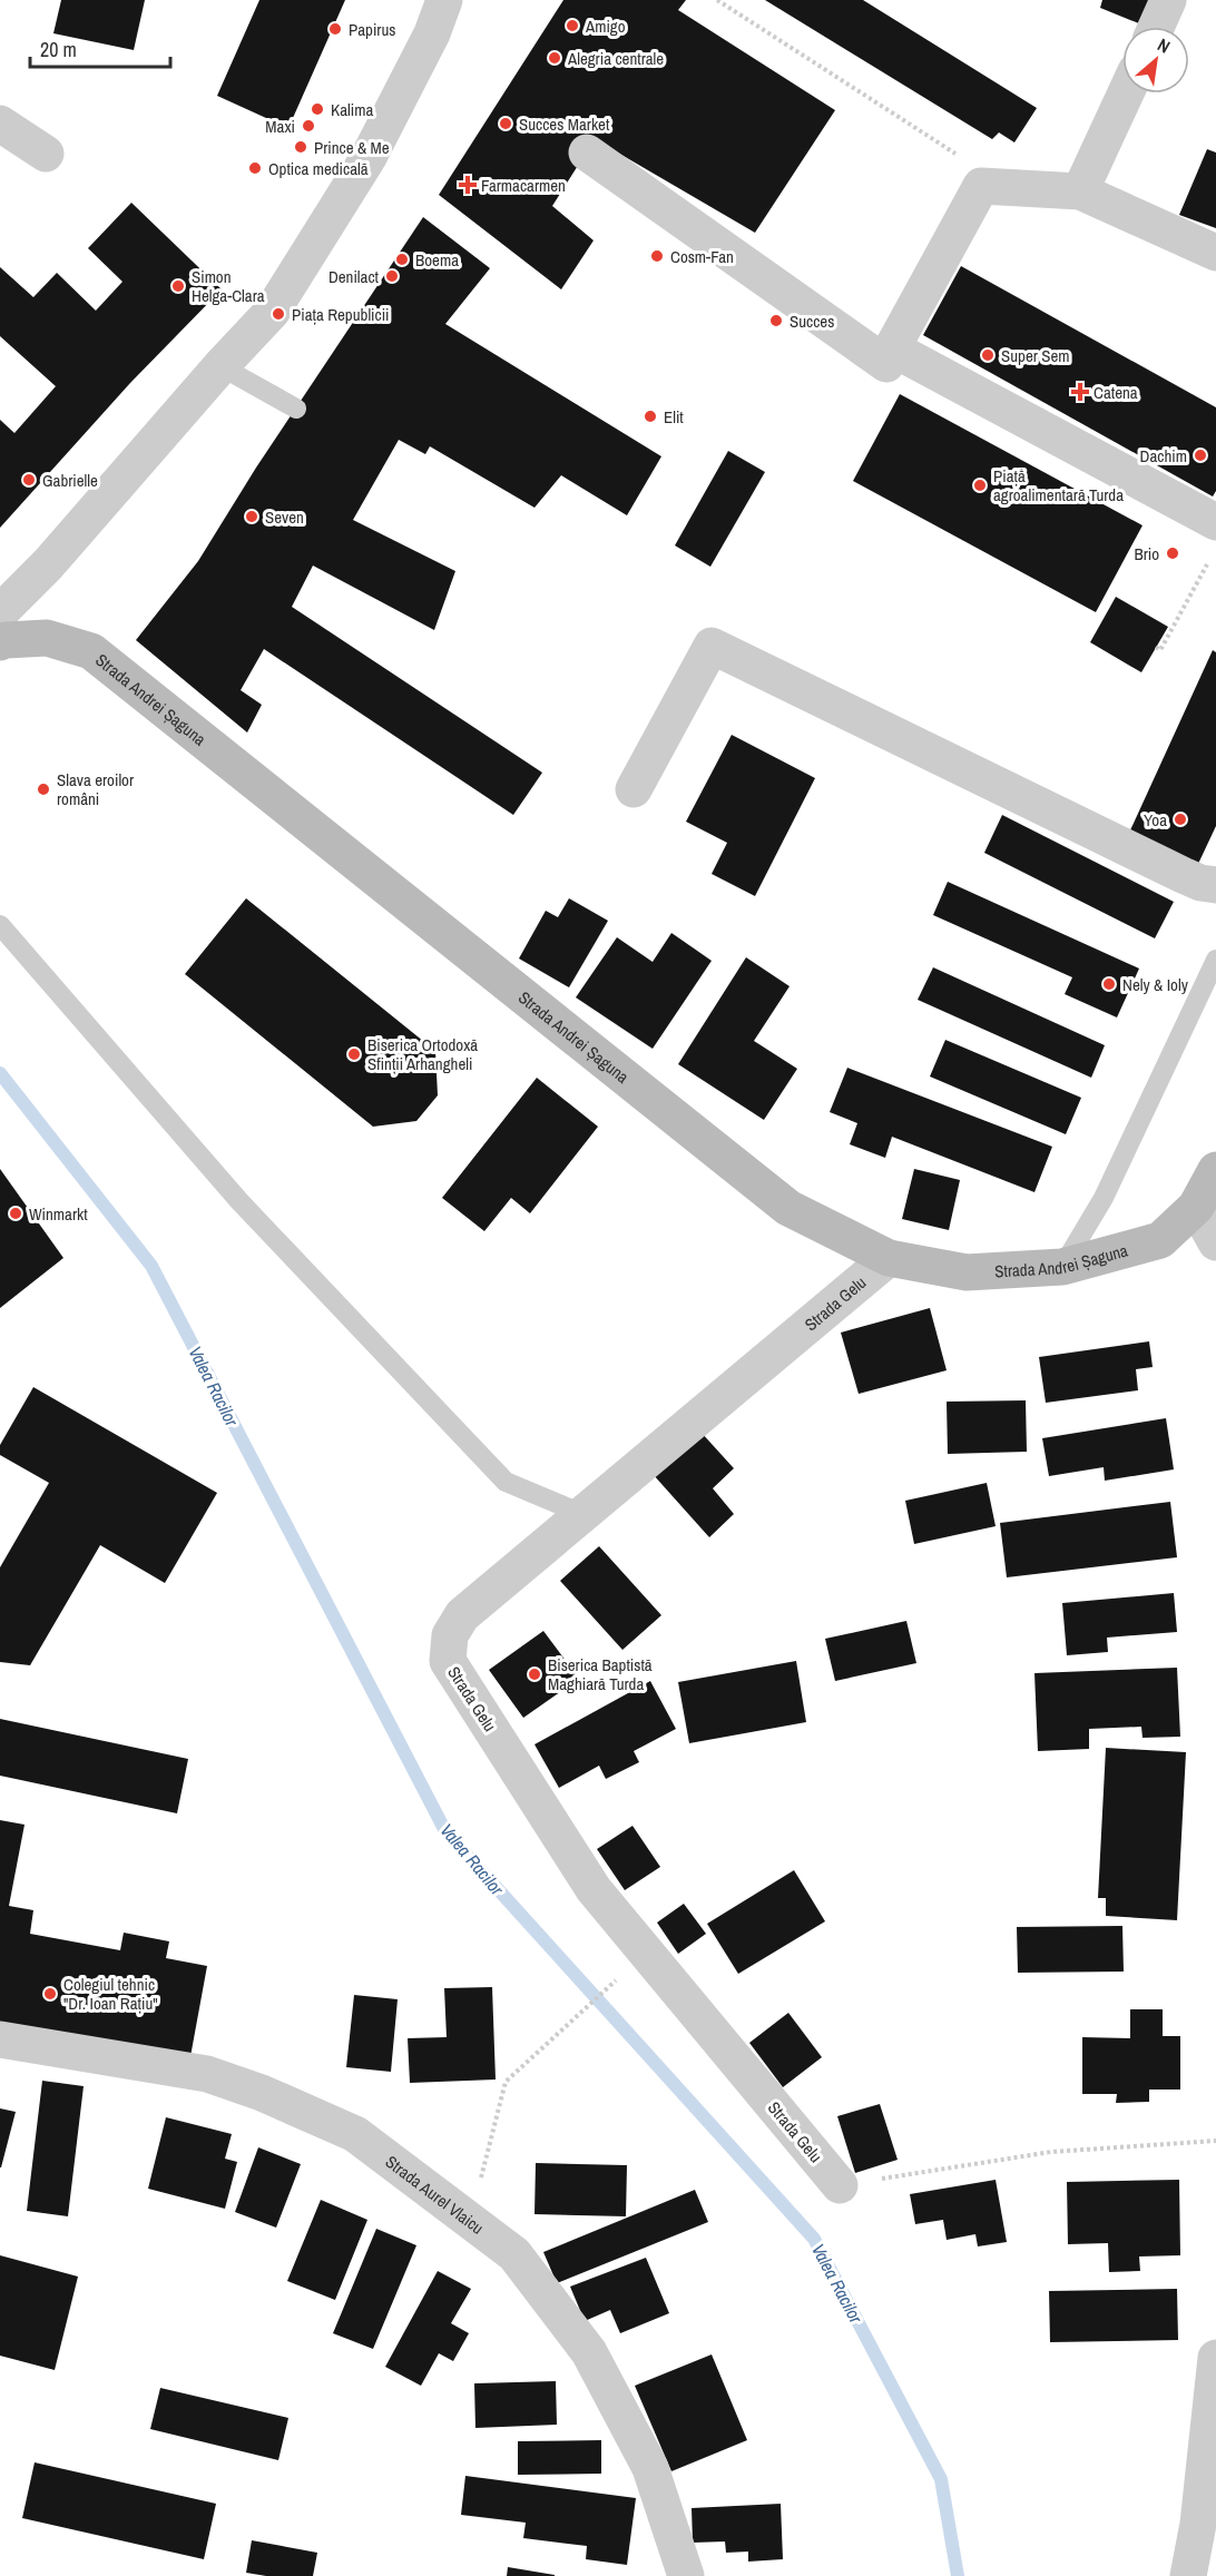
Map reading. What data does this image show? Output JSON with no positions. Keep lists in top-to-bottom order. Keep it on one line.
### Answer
{"streets":{"main road":["Strada Andrei Șaguna"],"street":["Strada Gelu","Strada Aurel Vlaicu"]},"crossings":[["Strada Andrei Șaguna","Strada Gelu"]],"water":["Valea Racilor"],"places":{"other":["Amigo","Papirus","Alegria centrale","Kalima","Succes Market","Maxi","Prince & Me","Optica medicală","Cosm-Fan","Boema","Denilact","Simon Helga-Clara","Piața Republicii","Succes","Super Sem","Elit","Dachim","Gabrielle","Piață agroalimentară Turda","Seven","Brio","Slava eroilor români","Yoa","Nely & Ioly","Biserica Ortodoxă Sfinții Arhangheli","Winmarkt","Biserica Baptistă Maghiară Turda","Colegiul tehnic \"Dr. Ioan Rațiu\""],"health":["Farmacarmen","Catena"]},"scale_bar":"20 m","north":"top right"}
